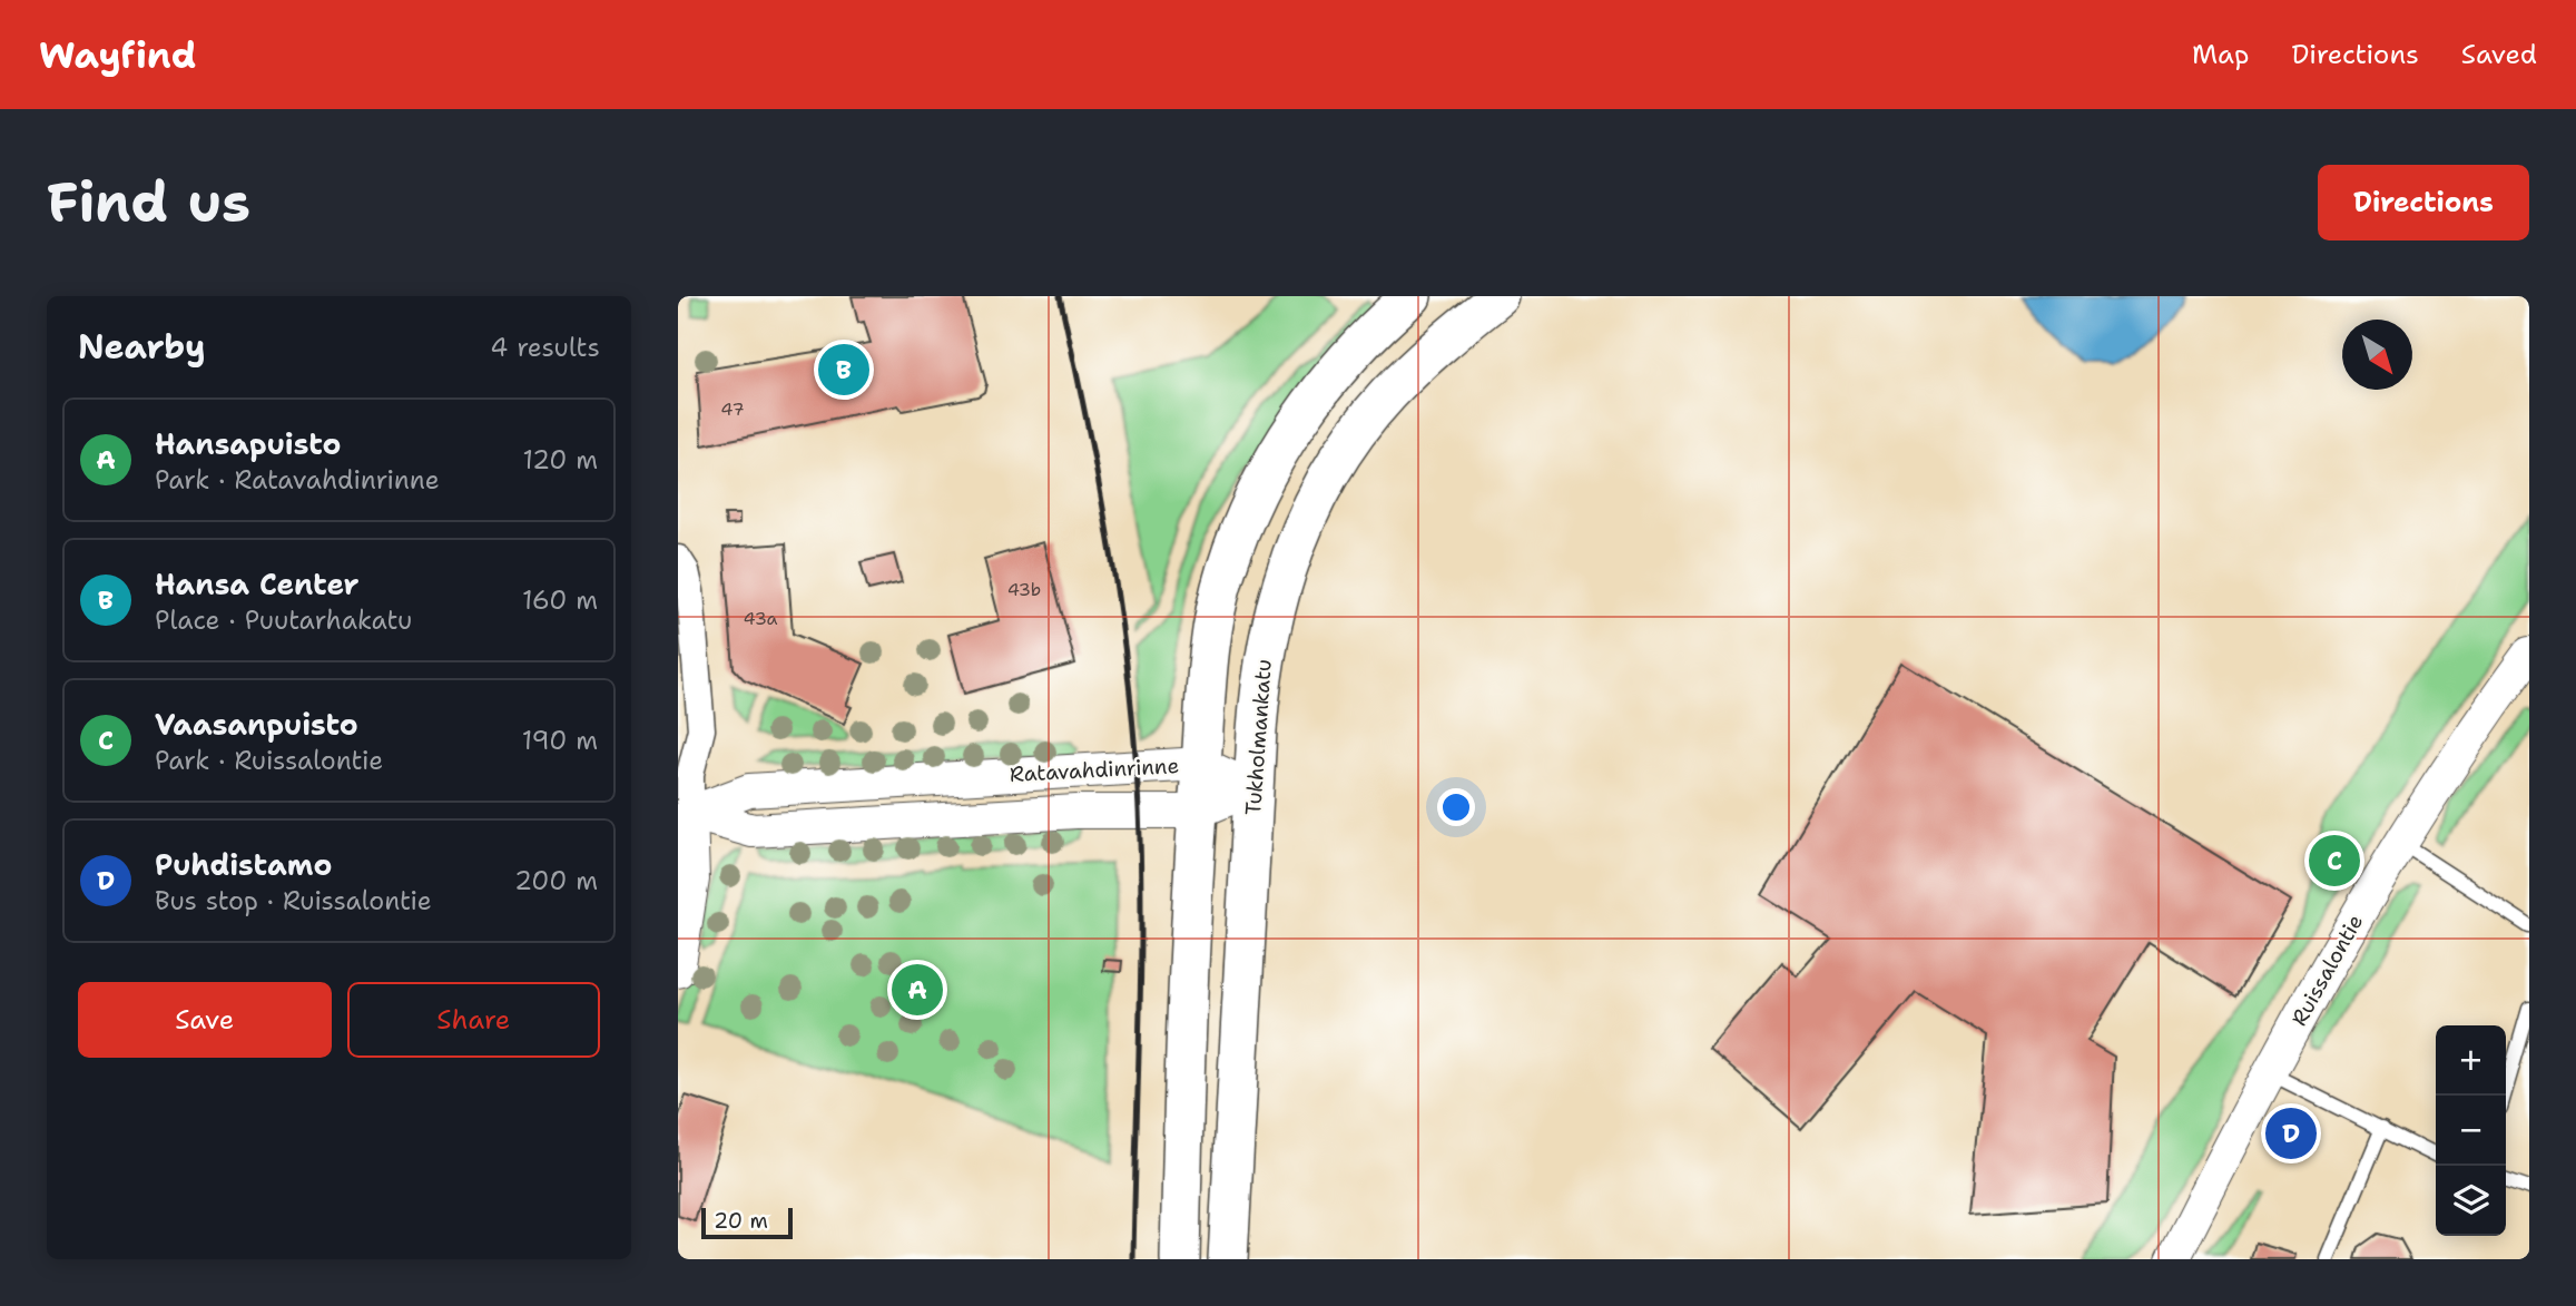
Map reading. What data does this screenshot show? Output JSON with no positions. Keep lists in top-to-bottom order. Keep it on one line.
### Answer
{"streets":{"main road":["Tukholmankatu"],"street":["Ratavahdinrinne","Ruissalontie"]},"crossings":[["Tukholmankatu","Ratavahdinrinne"]],"house_numbers":["47","43b","43a"],"scale_bar":"20 m","north":"bottom right","page":{"header":"Wayfind","nav":["Map","Directions","Saved"],"buttons":["Directions",["Save","Share"]],"title":"Find us","heading":["Nearby","4 results"],"pins":["B","C","A","D"],"list":[{"mark":"A","name":"Hansapuisto","note":"Park · Ratavahdinrinne","value":"120 m"},{"mark":"B","name":"Hansa Center","note":"Place · Puutarhakatu","value":"160 m"},{"mark":"C","name":"Vaasanpuisto","note":"Park · Ruissalontie","value":"190 m"},{"mark":"D","name":"Puhdistamo","note":"Bus stop · Ruissalontie","value":"200 m"}],"map_buttons":["+","−"],"scale":"20 m"}}
